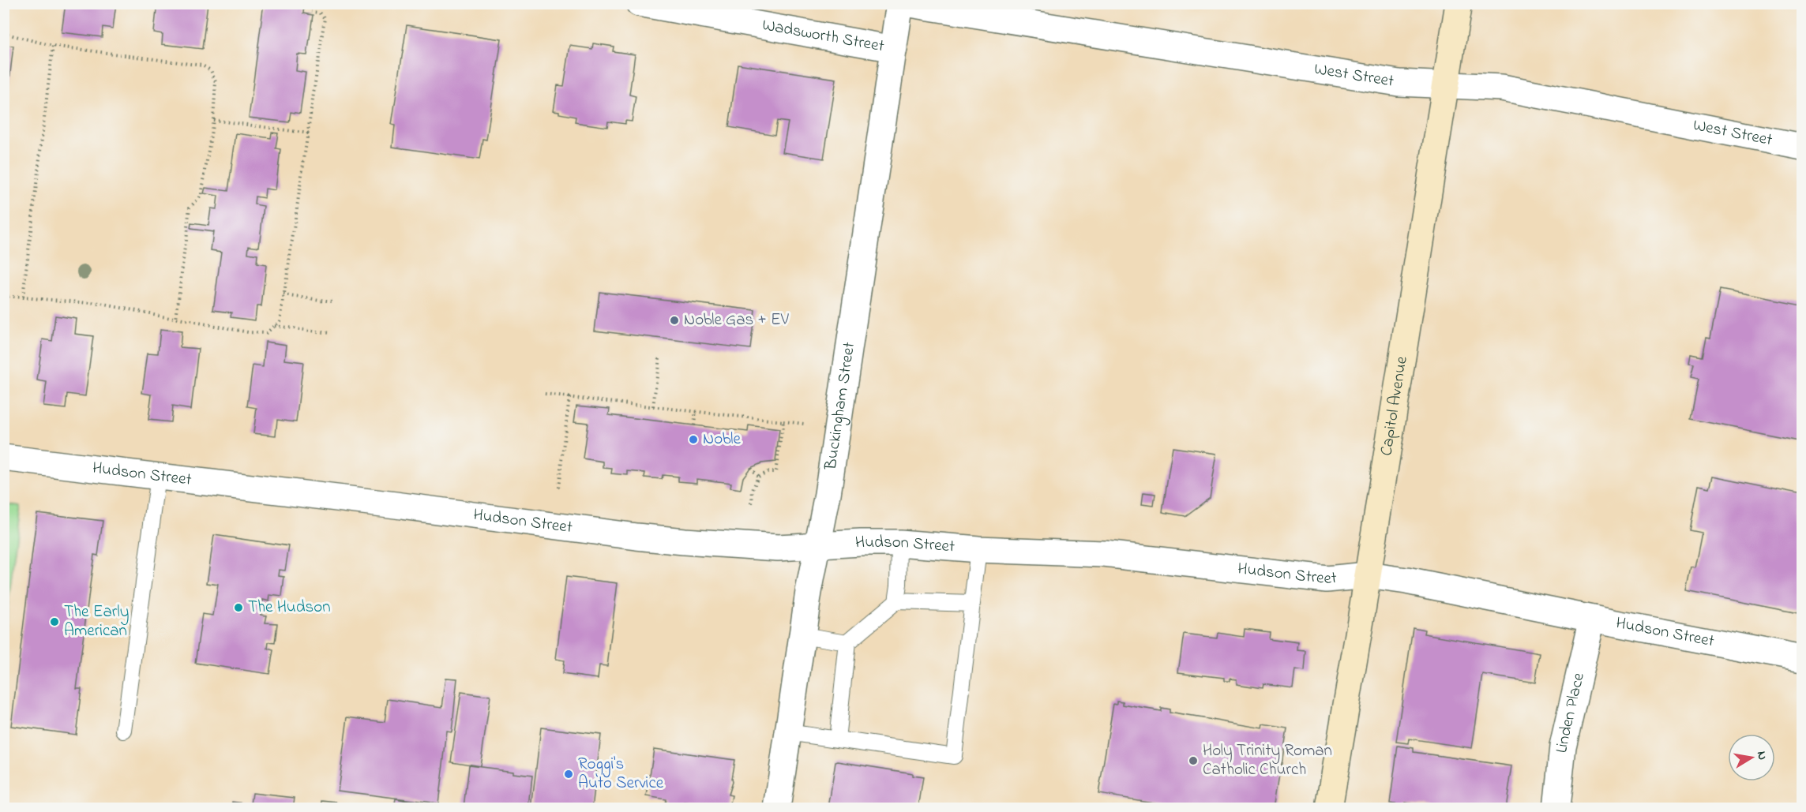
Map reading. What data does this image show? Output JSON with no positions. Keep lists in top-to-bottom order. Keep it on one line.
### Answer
{"streets":{"main road":["Capitol Avenue"],"street":["Wadsworth Street","West Street","Buckingham Street","Hudson Street","Linden Place"]},"crossings":[["Wadsworth Street","Buckingham Street"],["West Street","Capitol Avenue"],["Buckingham Street","Hudson Street"],["Capitol Avenue","Hudson Street"],["Hudson Street","Linden Place"]],"places":["Noble Gas + EV","Noble","The Hudson","The Early American","Holy Trinity Roman Catholic Church","Roggi's Auto Service"],"north":"right"}
